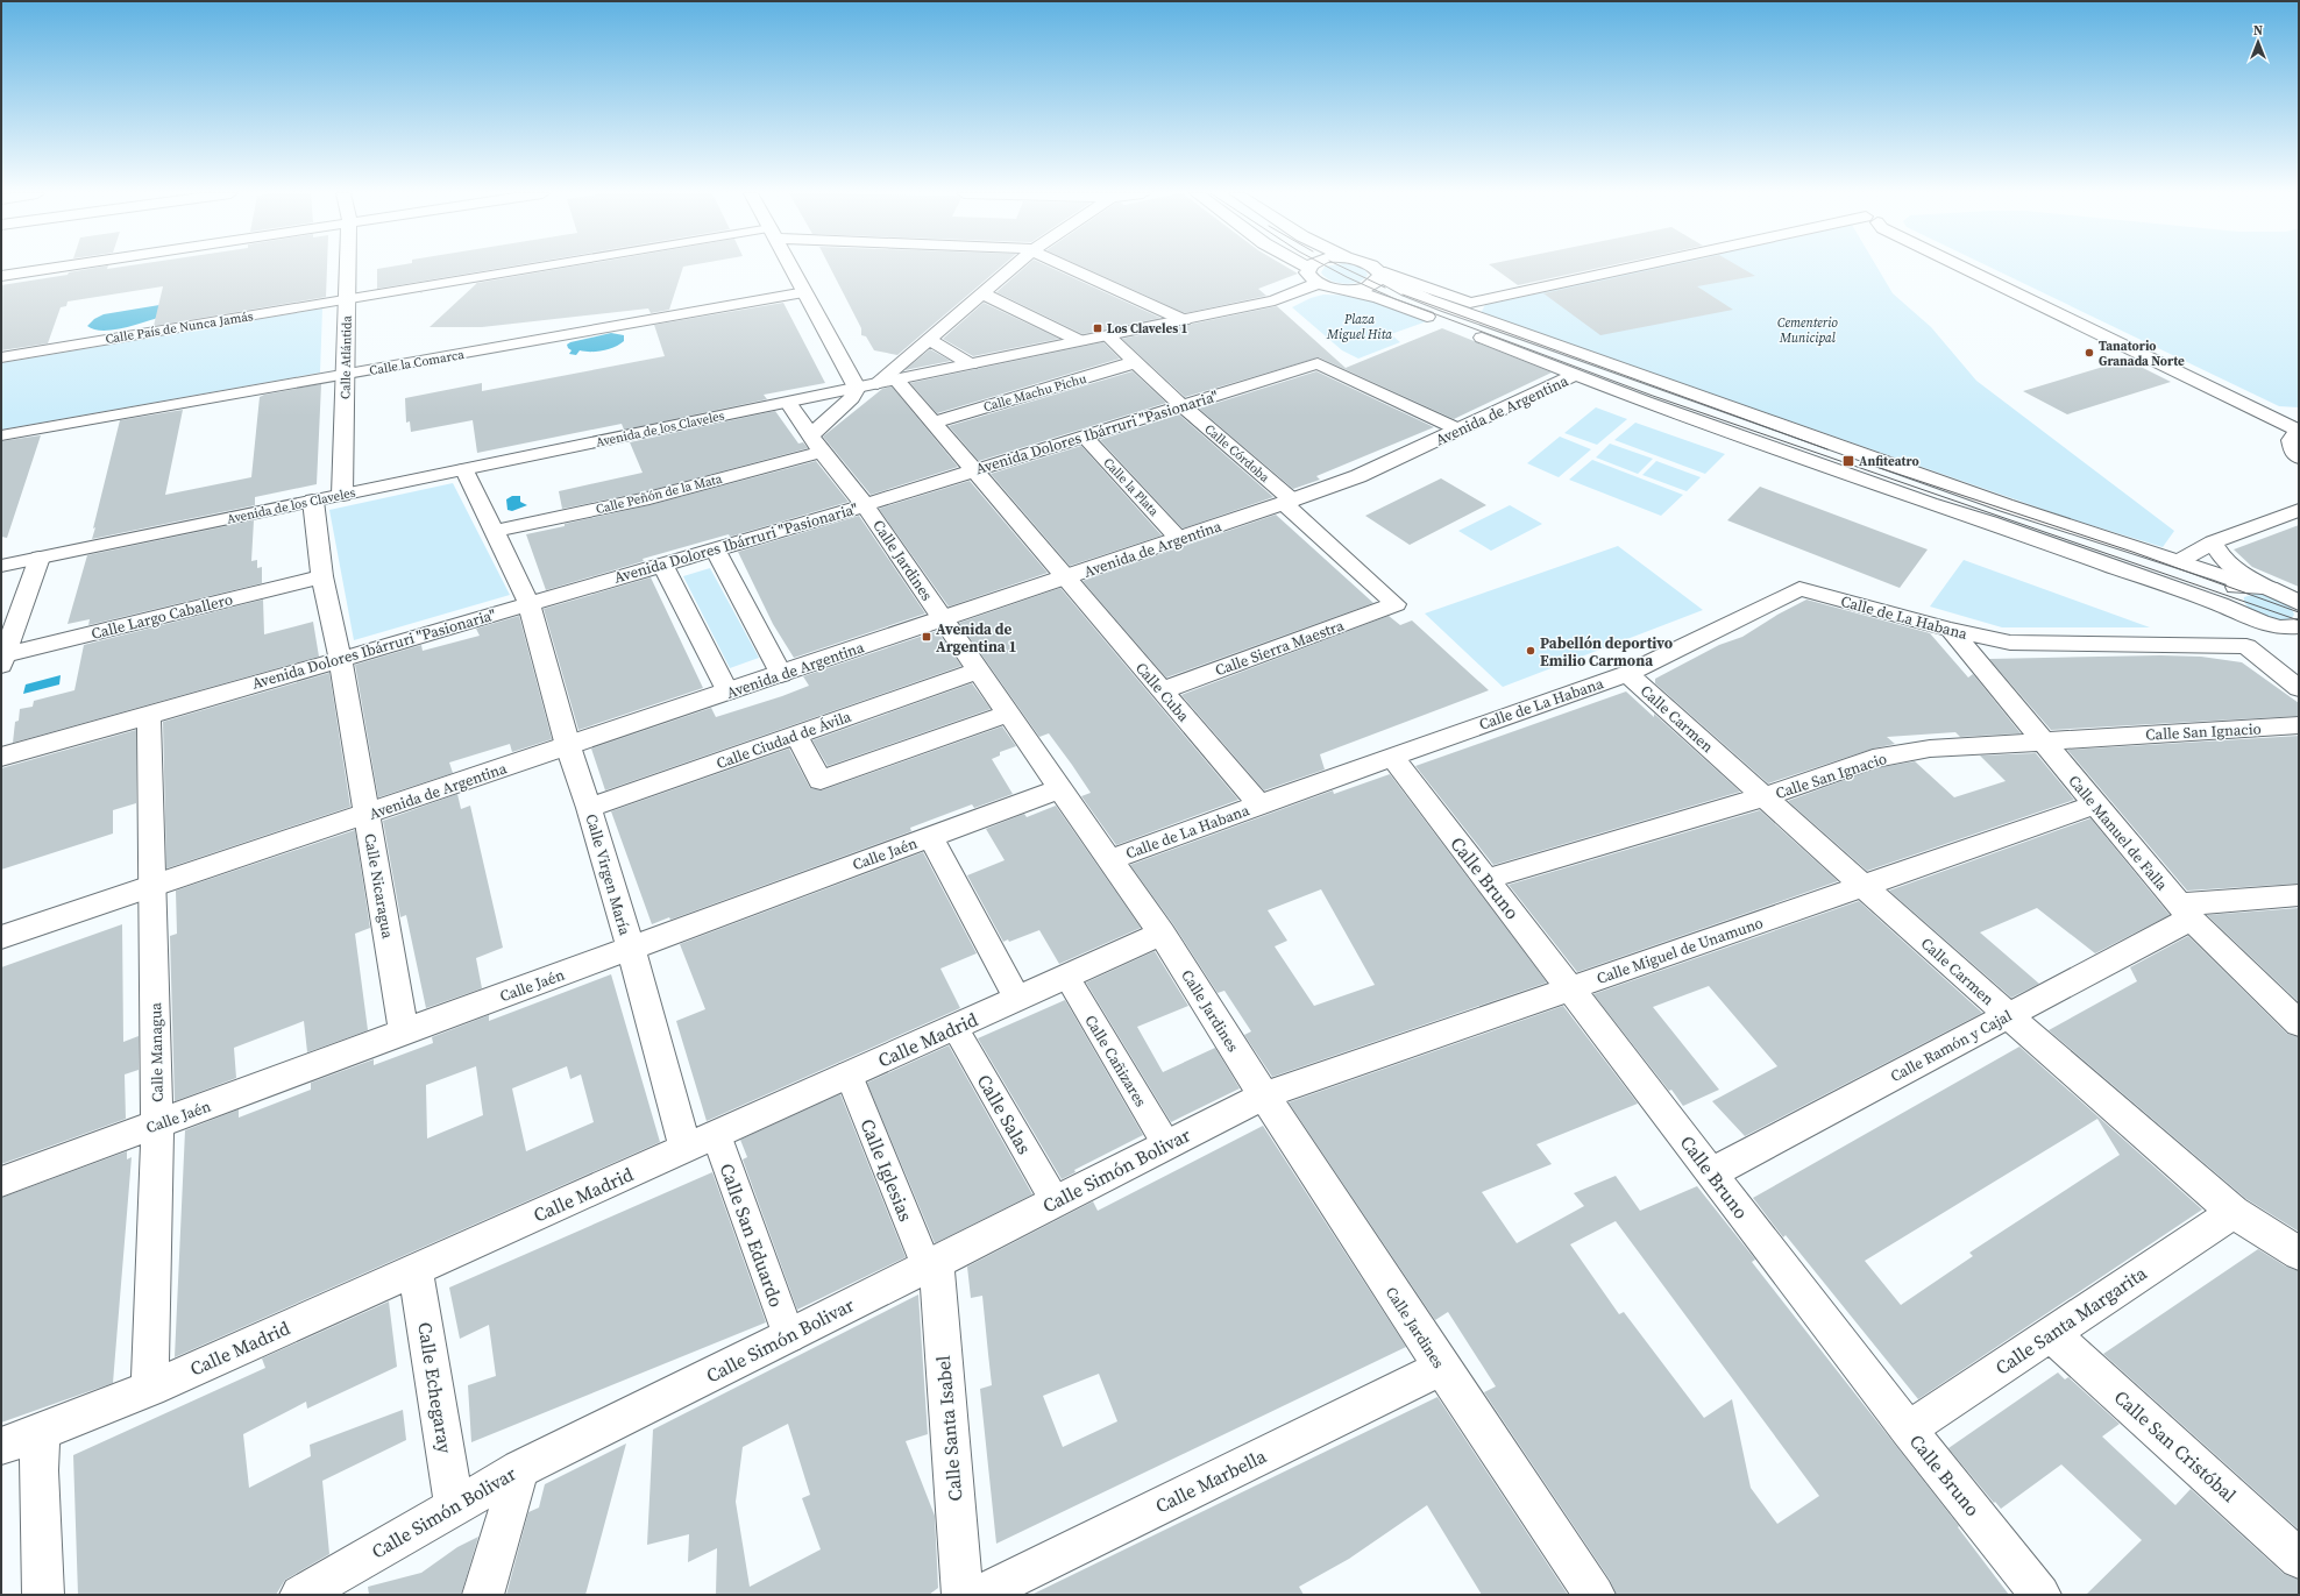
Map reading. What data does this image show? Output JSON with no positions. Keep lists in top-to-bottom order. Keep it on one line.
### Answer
{"streets":{"street":["Calle País de Nunca Jamás","Calle Atlántida","Calle la Comarca","Calle Machu Pichu","Avenida de Argentina","Avenida de los Claveles","Avenida Dolores Ibárruri \"Pasionaria\"","Calle Córdoba","Calle la Plata","Calle Peñón de la Mata","Calle Jardines","Calle Largo Caballero","Calle de La Habana","Calle Sierra Maestra","Calle Cuba","Calle Carmen","Calle San Ignacio","Calle Ciudad de Ávila","Calle Manuel de Falla","Calle Jaén","Calle Virgen María","Calle Bruno","Calle Nicaragua","Calle Miguel de Unamuno","Calle Madrid","Calle Ramón y Cajal","Calle Managua","Calle Cañizares","Calle Salas","Calle Iglesias","Calle Simón Bolivar","Calle San Eduardo","Calle Santa Margarita","Calle Echegaray","Calle Santa Isabel","Calle San Cristóbal","Calle Marbella"]},"crossings":[["Calle País de Nunca Jamás","Calle Atlántida"],["Calle Atlántida","Calle la Comarca"],["Calle Atlántida","Avenida de los Claveles"],["Calle Machu Pichu","Calle Córdoba"],["Calle Machu Pichu","Calle Cuba"],["Avenida de Argentina","Avenida Dolores Ibárruri \"Pasionaria\""],["Avenida de Argentina","Calle Córdoba"],["Avenida de Argentina","Calle la Plata"],["Avenida de Argentina","Calle Jardines"],["Avenida de Argentina","Calle Cuba"],["Avenida de Argentina","Calle Virgen María"],["Avenida de Argentina","Calle Nicaragua"],["Avenida de Argentina","Calle Managua"],["Avenida de los Claveles","Calle Córdoba"],["Avenida de los Claveles","Calle Jardines"],["Avenida de los Claveles","Calle Cuba"],["Avenida de los Claveles","Calle Virgen María"],["Avenida de los Claveles","Calle Nicaragua"],["Avenida Dolores Ibárruri \"Pasionaria\"","Calle Córdoba"],["Avenida Dolores Ibárruri \"Pasionaria\"","Calle la Plata"],["Avenida Dolores Ibárruri \"Pasionaria\"","Calle Jardines"],["Avenida Dolores Ibárruri \"Pasionaria\"","Calle Cuba"],["Avenida Dolores Ibárruri \"Pasionaria\"","Calle Virgen María"],["Avenida Dolores Ibárruri \"Pasionaria\"","Calle Nicaragua"],["Avenida Dolores Ibárruri \"Pasionaria\"","Calle Managua"],["Calle Córdoba","Calle Sierra Maestra"],["Calle Peñón de la Mata","Calle Jardines"],["Calle Peñón de la Mata","Calle Virgen María"],["Calle Jardines","Calle de La Habana"],["Calle Jardines","Calle Ciudad de Ávila"],["Calle Jardines","Calle Jaén"],["Calle Jardines","Calle Miguel de Unamuno"],["Calle Jardines","Calle Madrid"],["Calle Jardines","Calle Simón Bolivar"],["Calle Jardines","Calle Marbella"],["Calle Largo Caballero","Calle Nicaragua"],["Calle de La Habana","Calle Cuba"],["Calle de La Habana","Calle Carmen"],["Calle de La Habana","Calle Manuel de Falla"],["Calle de La Habana","Calle Bruno"],["Calle Sierra Maestra","Calle Cuba"],["Calle Carmen","Calle San Ignacio"],["Calle Carmen","Calle Miguel de Unamuno"],["Calle Carmen","Calle Ramón y Cajal"],["Calle Carmen","Calle Santa Margarita"],["Calle San Ignacio","Calle Manuel de Falla"],["Calle San Ignacio","Calle Bruno"],["Calle Ciudad de Ávila","Calle Virgen María"],["Calle Manuel de Falla","Calle Miguel de Unamuno"],["Calle Manuel de Falla","Calle Ramón y Cajal"],["Calle Jaén","Calle Virgen María"],["Calle Jaén","Calle Nicaragua"],["Calle Jaén","Calle Managua"],["Calle Virgen María","Calle Madrid"],["Calle Bruno","Calle Miguel de Unamuno"],["Calle Bruno","Calle Ramón y Cajal"],["Calle Bruno","Calle Santa Margarita"],["Calle Miguel de Unamuno","Calle Simón Bolivar"],["Calle Madrid","Calle Managua"],["Calle Madrid","Calle Cañizares"],["Calle Madrid","Calle Salas"],["Calle Madrid","Calle Iglesias"],["Calle Madrid","Calle San Eduardo"],["Calle Madrid","Calle Echegaray"],["Calle Cañizares","Calle Simón Bolivar"],["Calle Salas","Calle Simón Bolivar"],["Calle Iglesias","Calle Simón Bolivar"],["Calle Iglesias","Calle Santa Isabel"],["Calle Simón Bolivar","Calle San Eduardo"],["Calle Simón Bolivar","Calle Echegaray"],["Calle Simón Bolivar","Calle Santa Isabel"],["Calle Santa Margarita","Calle San Cristóbal"]],"parks":["Plaza Miguel Hita","Cementerio Municipal"],"places":{"transit":["Los Claveles 1","Anfiteatro","Avenida de Argentina 1"],"other":["Tanatorio Granada Norte","Pabellón deportivo Emilio Carmona"]},"north":"top"}
